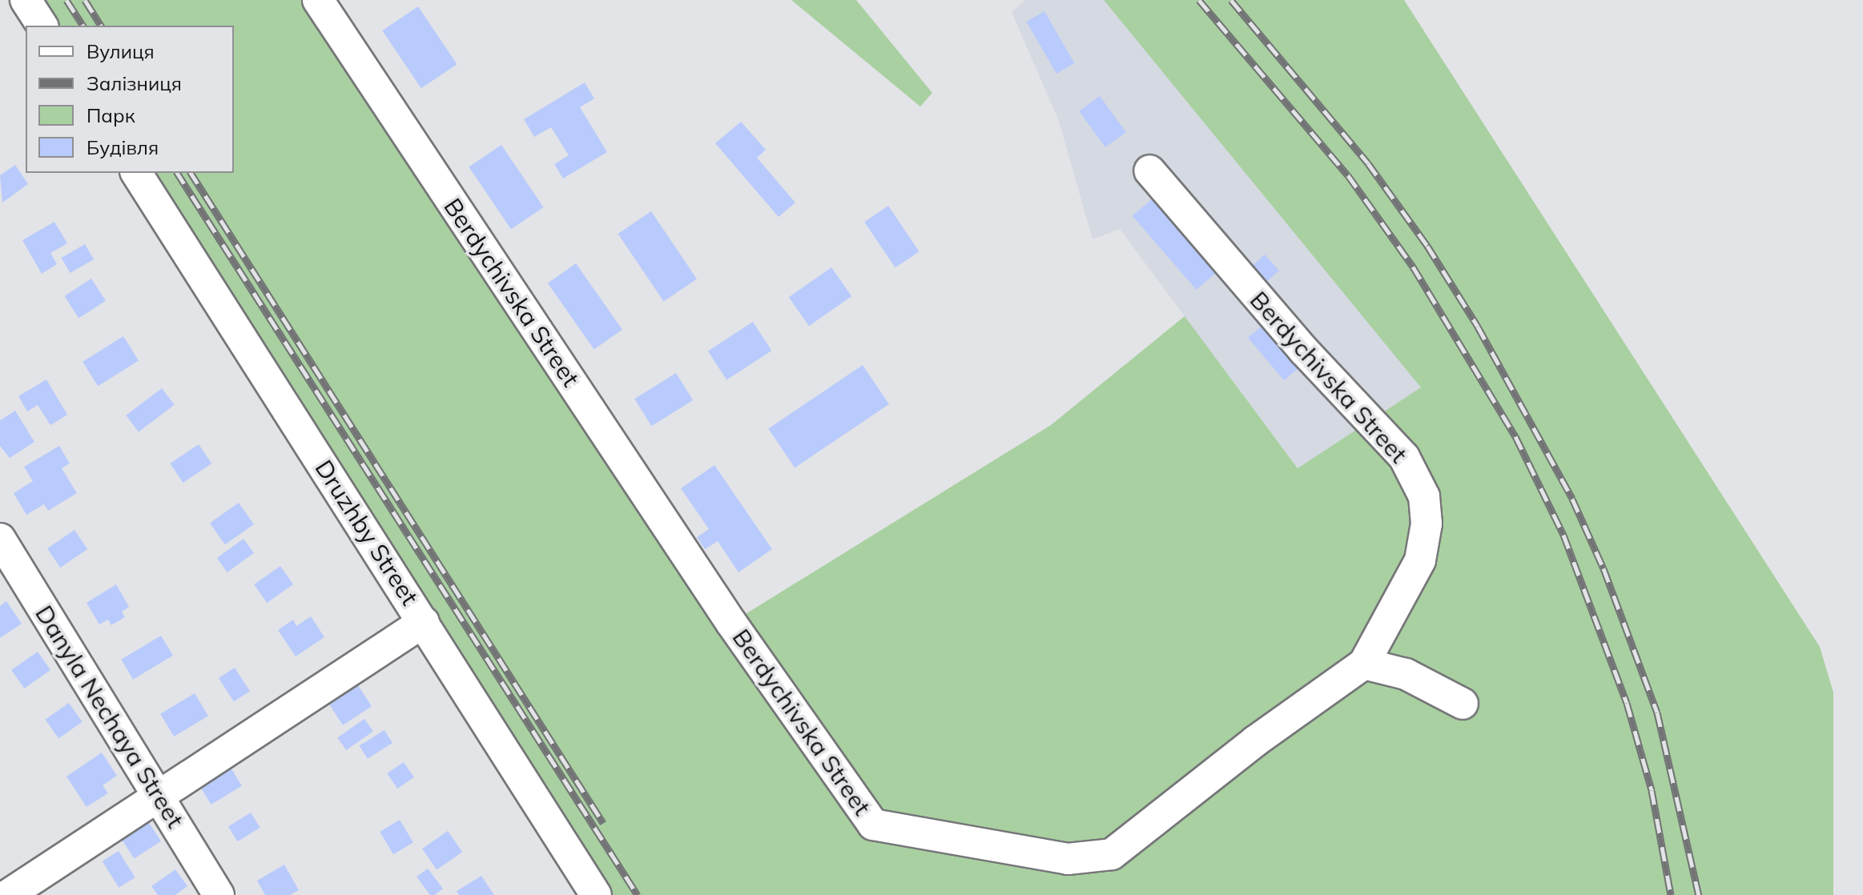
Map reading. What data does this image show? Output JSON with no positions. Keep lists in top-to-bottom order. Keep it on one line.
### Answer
{"streets":{"street":["Berdychivska Street","Druzhby Street","Danyla Nechaya Street"]},"legend":["Вулиця","Залізниця","Парк","Будівля"]}
